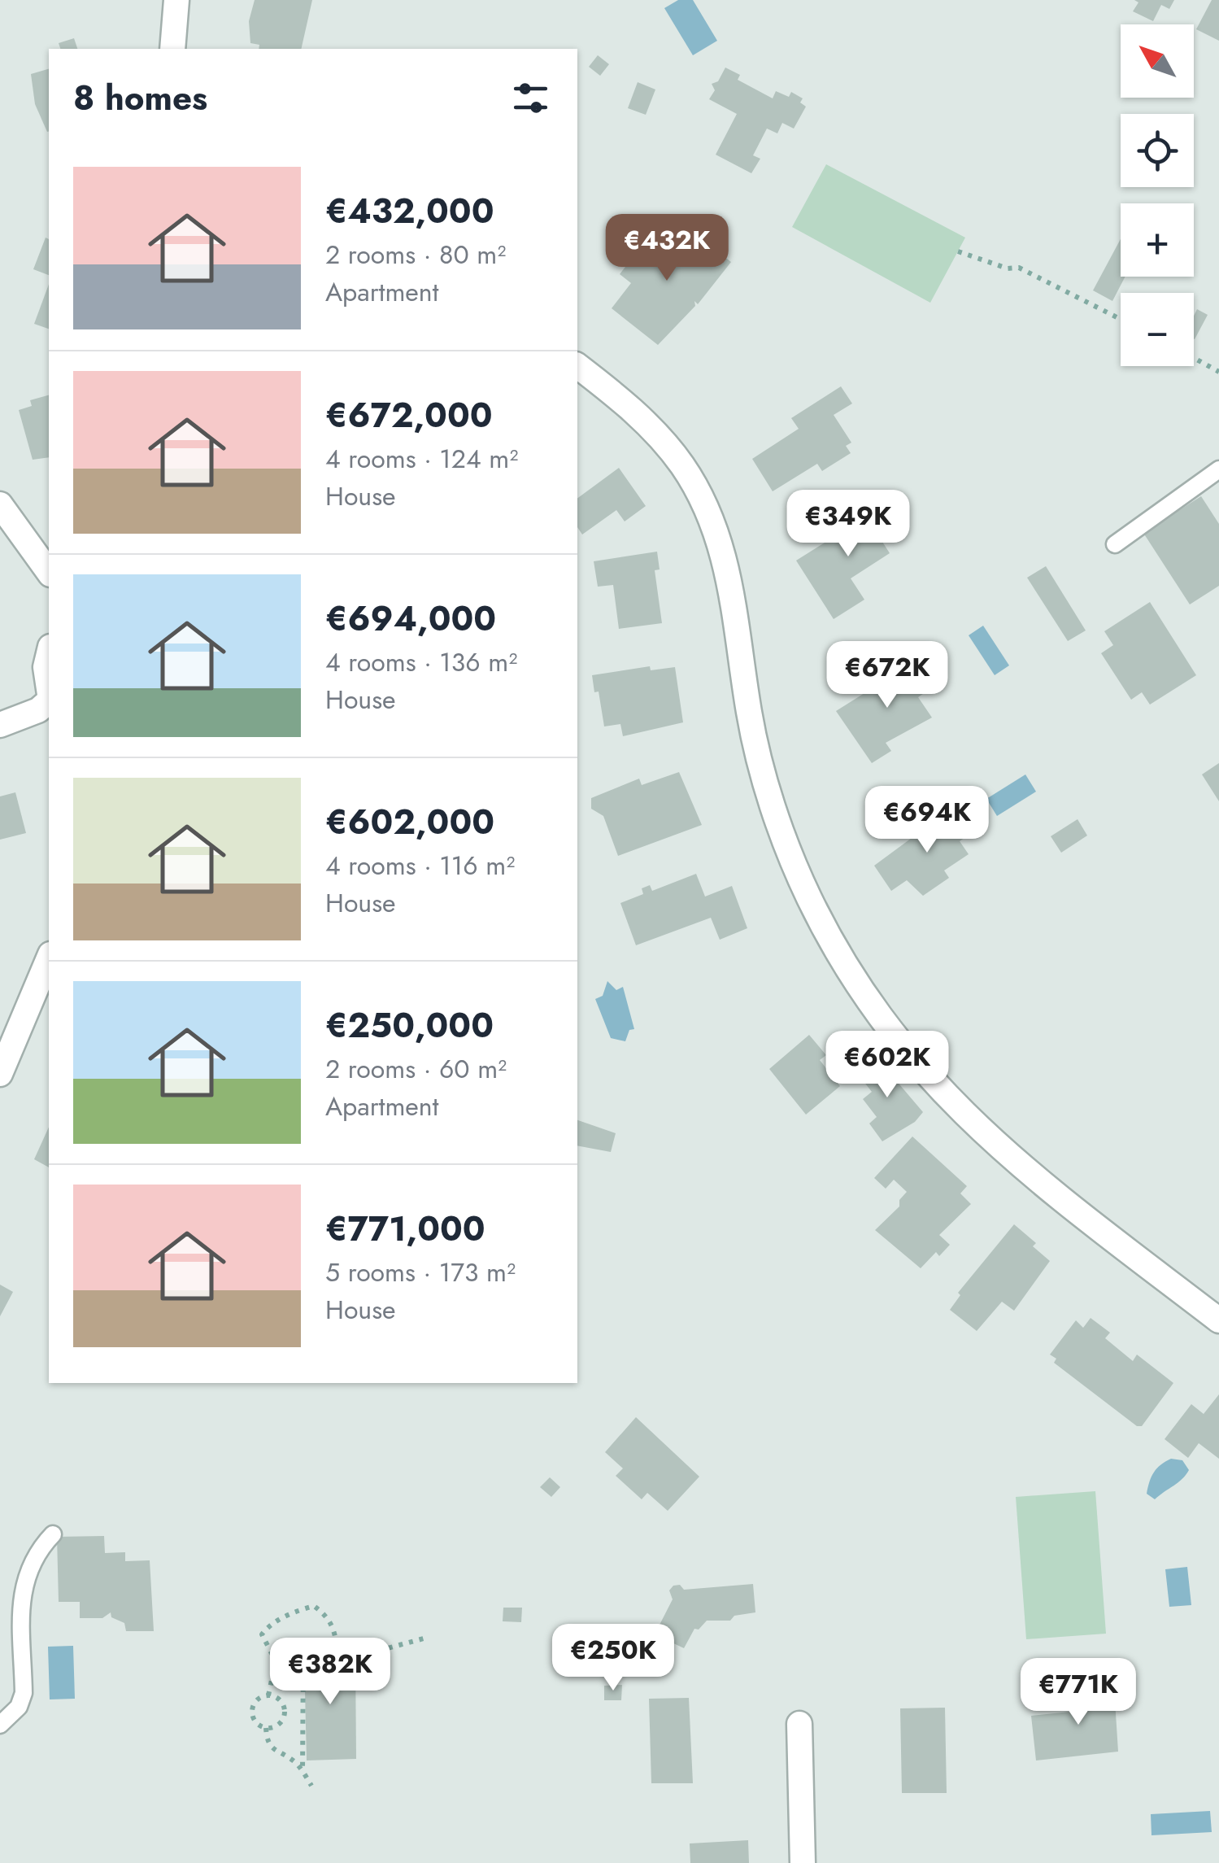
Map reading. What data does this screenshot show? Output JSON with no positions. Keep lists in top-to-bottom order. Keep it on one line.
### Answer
{"north":"top left","page":{"map_buttons":["+","−"],"heading":"8 homes","list":[{"name":"€432,000","note":"2 rooms · 80 m² · Apartment"},{"name":"€672,000","note":"4 rooms · 124 m² · House"},{"name":"€694,000","note":"4 rooms · 136 m² · House"},{"name":"€602,000","note":"4 rooms · 116 m² · House"},{"name":"€250,000","note":"2 rooms · 60 m² · Apartment"},{"name":"€771,000","note":"5 rooms · 173 m² · House"}],"price":["€432K","€349K","€672K","€694K","€602K","€250K","€382K","€771K"]}}
